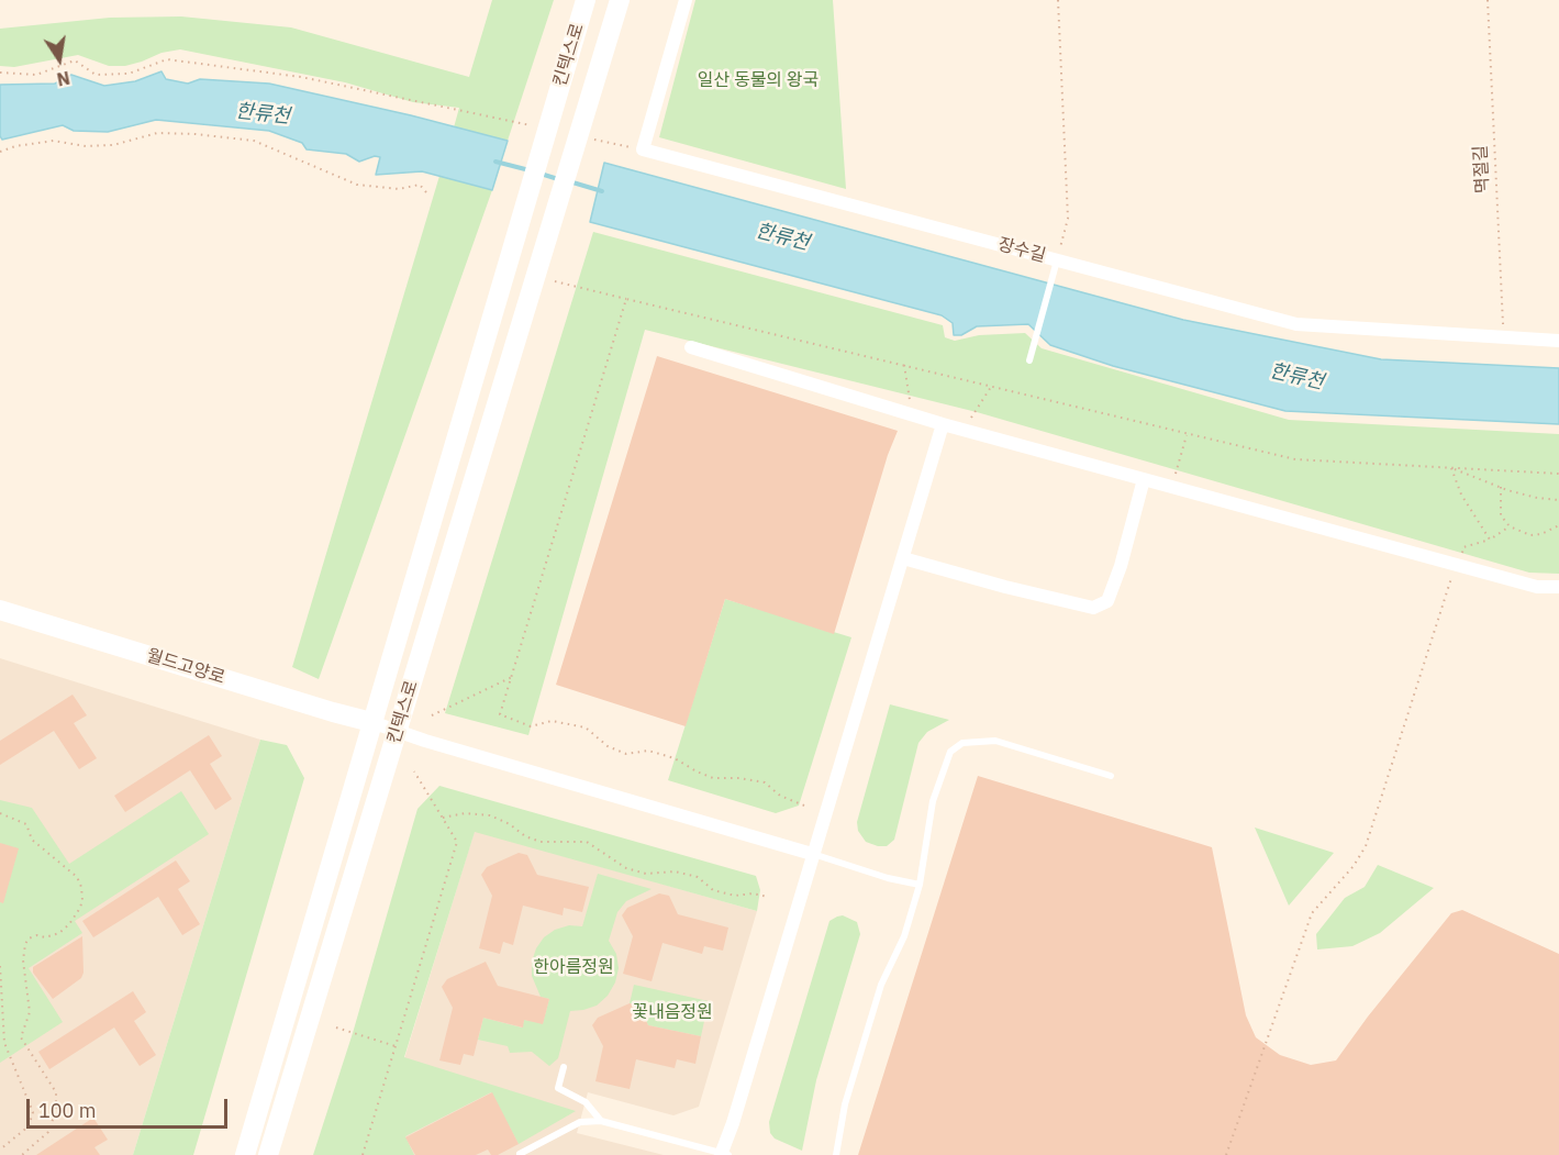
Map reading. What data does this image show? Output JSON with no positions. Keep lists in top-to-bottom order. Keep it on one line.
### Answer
{"streets":{"main road":["킨텍스로","월드고양로"],"street":["장수길"],"path":["멱절길"]},"crossings":[["킨텍스로","월드고양로"],["멱절길","장수길"]],"water":["한류천"],"parks":["일산 동물의 왕국","한아름정원","꽃내음정원"],"scale_bar":"100 m","north":"bottom"}
